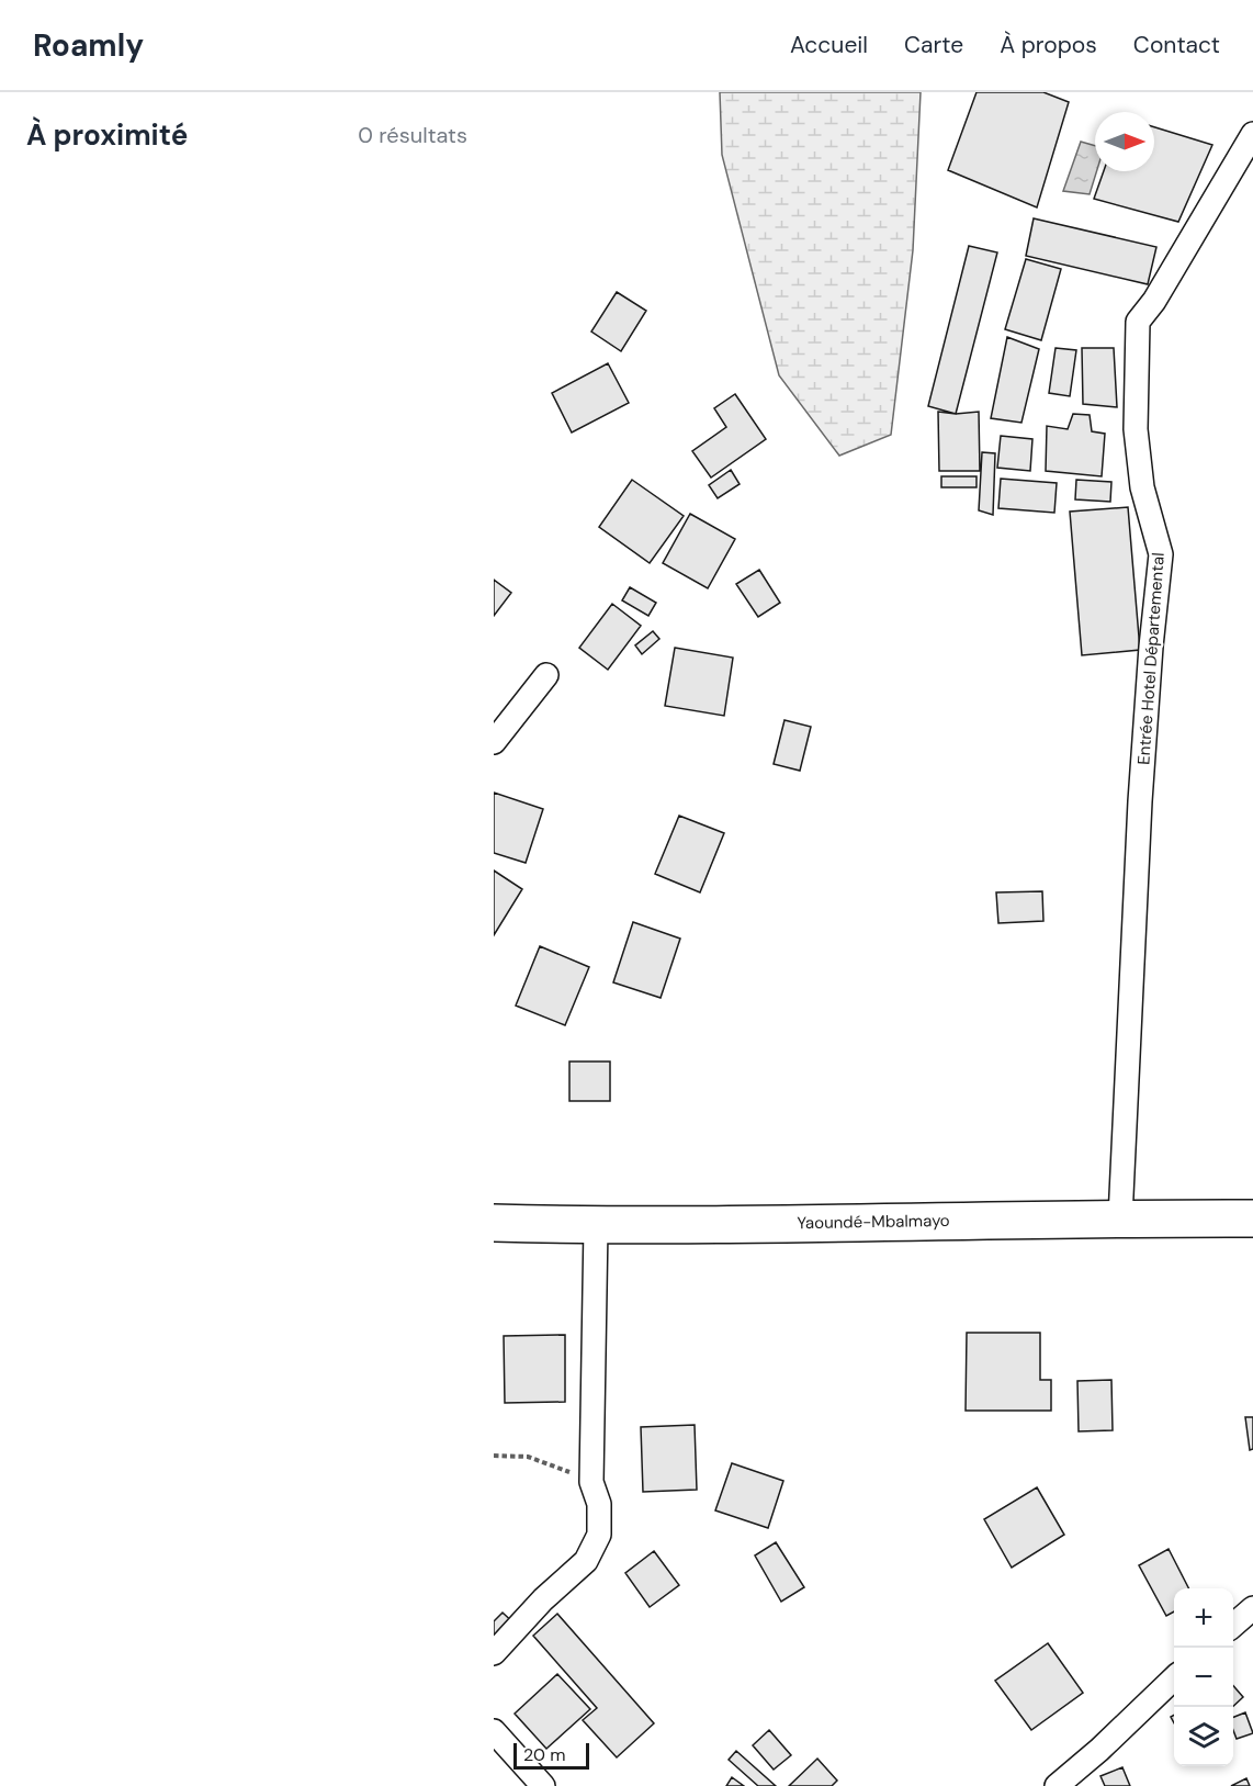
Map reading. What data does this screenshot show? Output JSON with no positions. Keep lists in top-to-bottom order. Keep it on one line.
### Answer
{"streets":{"highway":["Yaoundé-Mbalmayo"],"street":["Entrée Hotel Départemental"]},"crossings":[["Entrée Hotel Départemental","Yaoundé-Mbalmayo"]],"scale_bar":"20 m","north":"right","page":{"header":"Roamly","nav":["Accueil","Carte","À propos","Contact"],"heading":["À proximité","0 résultats"],"map_buttons":["+","−"],"scale":"20 m"}}
